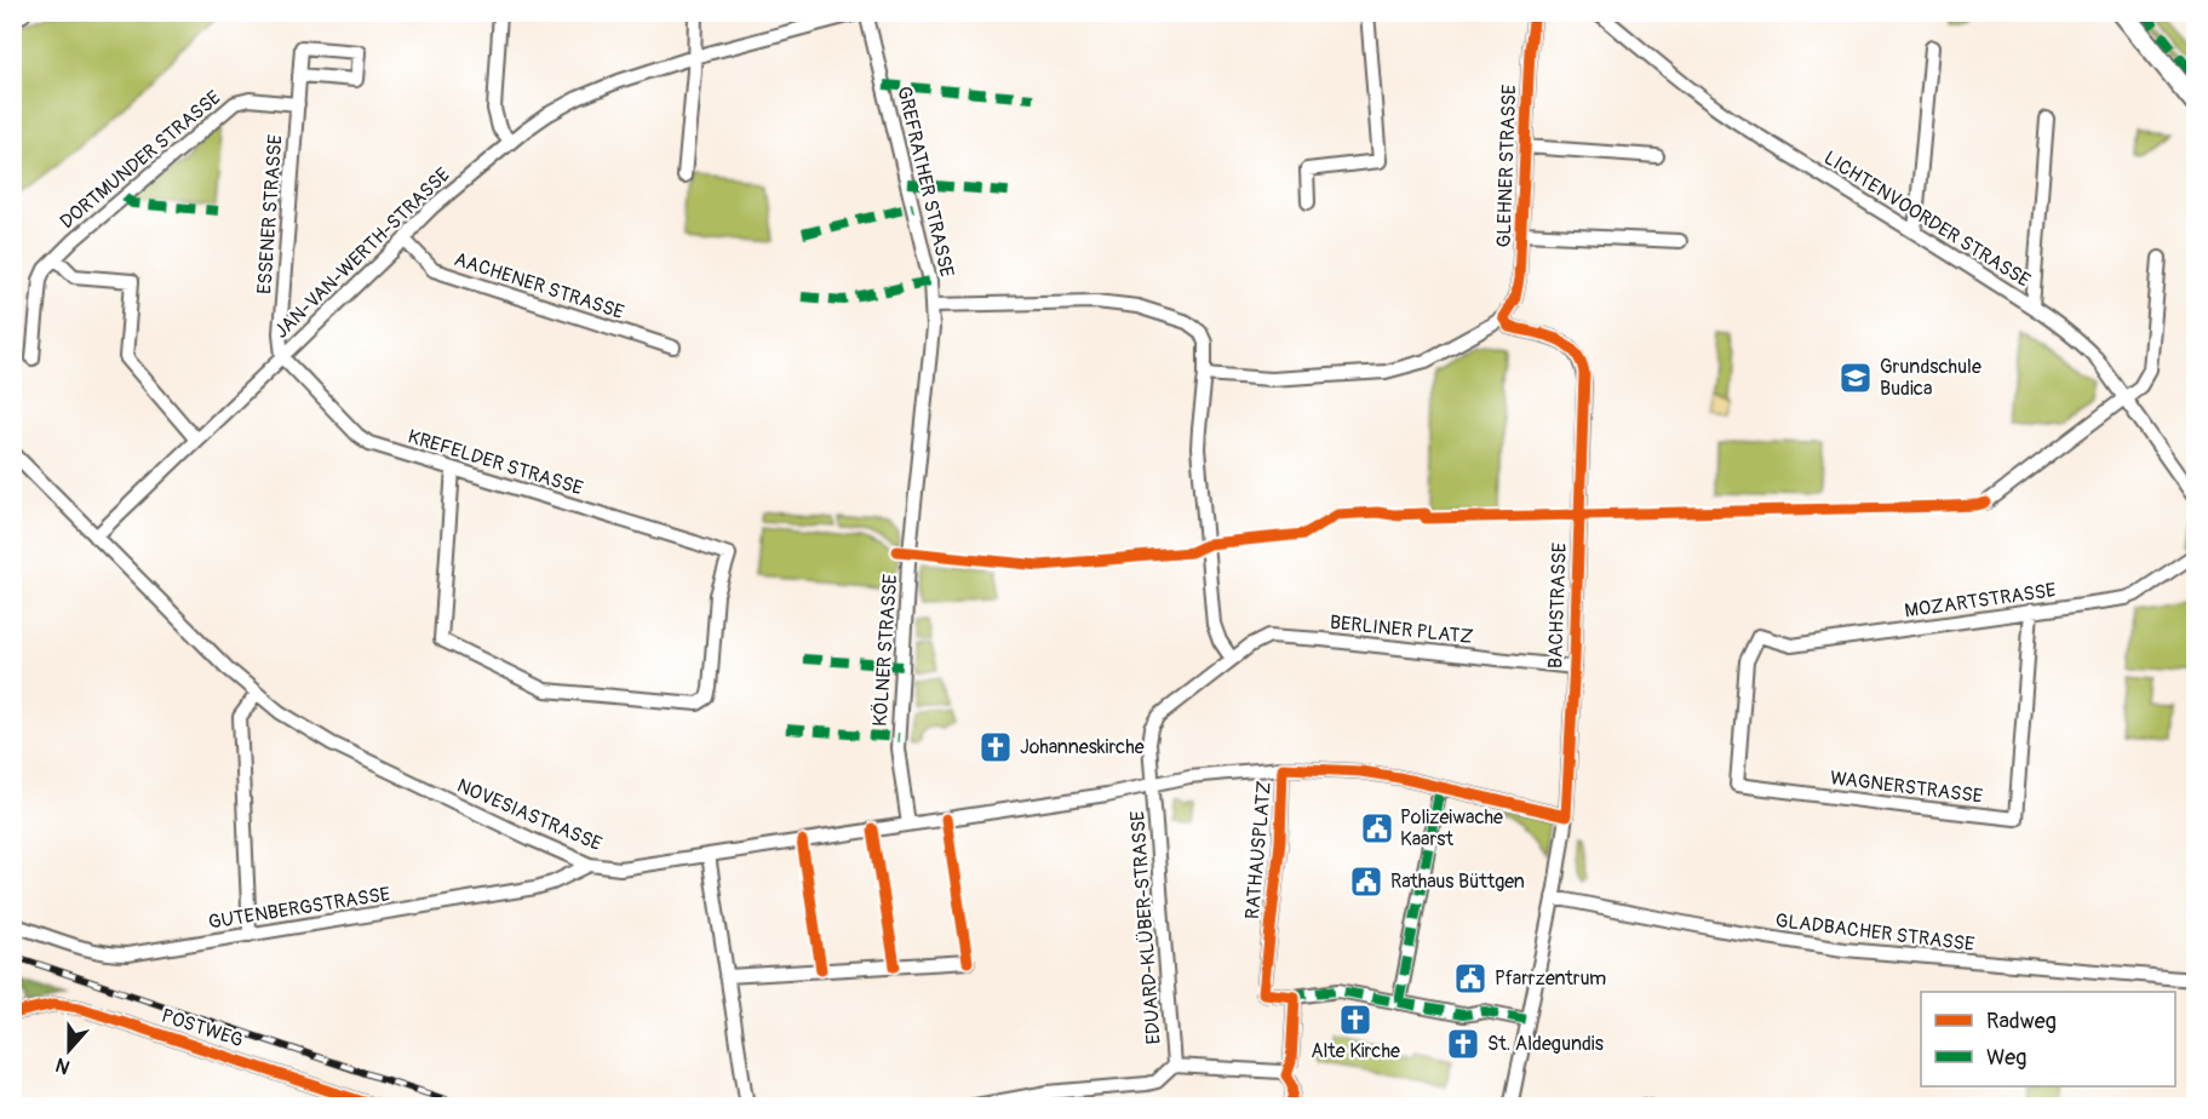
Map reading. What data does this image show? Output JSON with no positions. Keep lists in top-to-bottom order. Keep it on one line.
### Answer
{"streets":{"street":["DORTMUNDER STRASSE","GLEHNER STRASSE","GREFRATHER STRASSE","ESSENER STRASSE","LICHTENVOORDER STRASSE","JAN-VAN-WERTH-STRASSE","AACHENER STRASSE","KREFELDER STRASSE","MOZARTSTRASSE","BACHSTRASSE","BERLINER PLATZ","KÖLNER STRASSE","WAGNERSTRASSE","NOVESIASTRASSE","RATHAUSPLATZ","GUTENBERGSTRASSE","EDUARD-KLÜBER-STRASSE","GLADBACHER STRASSE","POSTWEG"]},"crossings":[["DORTMUNDER STRASSE","ESSENER STRASSE"],["DORTMUNDER STRASSE","JAN-VAN-WERTH-STRASSE"],["GLEHNER STRASSE","BACHSTRASSE"],["GREFRATHER STRASSE","JAN-VAN-WERTH-STRASSE"],["GREFRATHER STRASSE","KÖLNER STRASSE"],["ESSENER STRASSE","JAN-VAN-WERTH-STRASSE"],["ESSENER STRASSE","KREFELDER STRASSE"],["JAN-VAN-WERTH-STRASSE","AACHENER STRASSE"],["JAN-VAN-WERTH-STRASSE","KREFELDER STRASSE"],["JAN-VAN-WERTH-STRASSE","NOVESIASTRASSE"],["MOZARTSTRASSE","WAGNERSTRASSE"],["BACHSTRASSE","BERLINER PLATZ"],["BACHSTRASSE","RATHAUSPLATZ"],["BACHSTRASSE","GLADBACHER STRASSE"],["KÖLNER STRASSE","NOVESIASTRASSE"],["NOVESIASTRASSE","RATHAUSPLATZ"],["NOVESIASTRASSE","GUTENBERGSTRASSE"],["NOVESIASTRASSE","EDUARD-KLÜBER-STRASSE"],["RATHAUSPLATZ","EDUARD-KLÜBER-STRASSE"]],"places":{"school or university":["Grundschule Budica"],"church":["Johanneskirche","Alte Kirche","St. Aldegundis"],"public building":["Polizeiwache Kaarst","Rathaus Büttgen","Pfarrzentrum"]},"legend":["Radweg","Weg"],"north":"bottom"}
